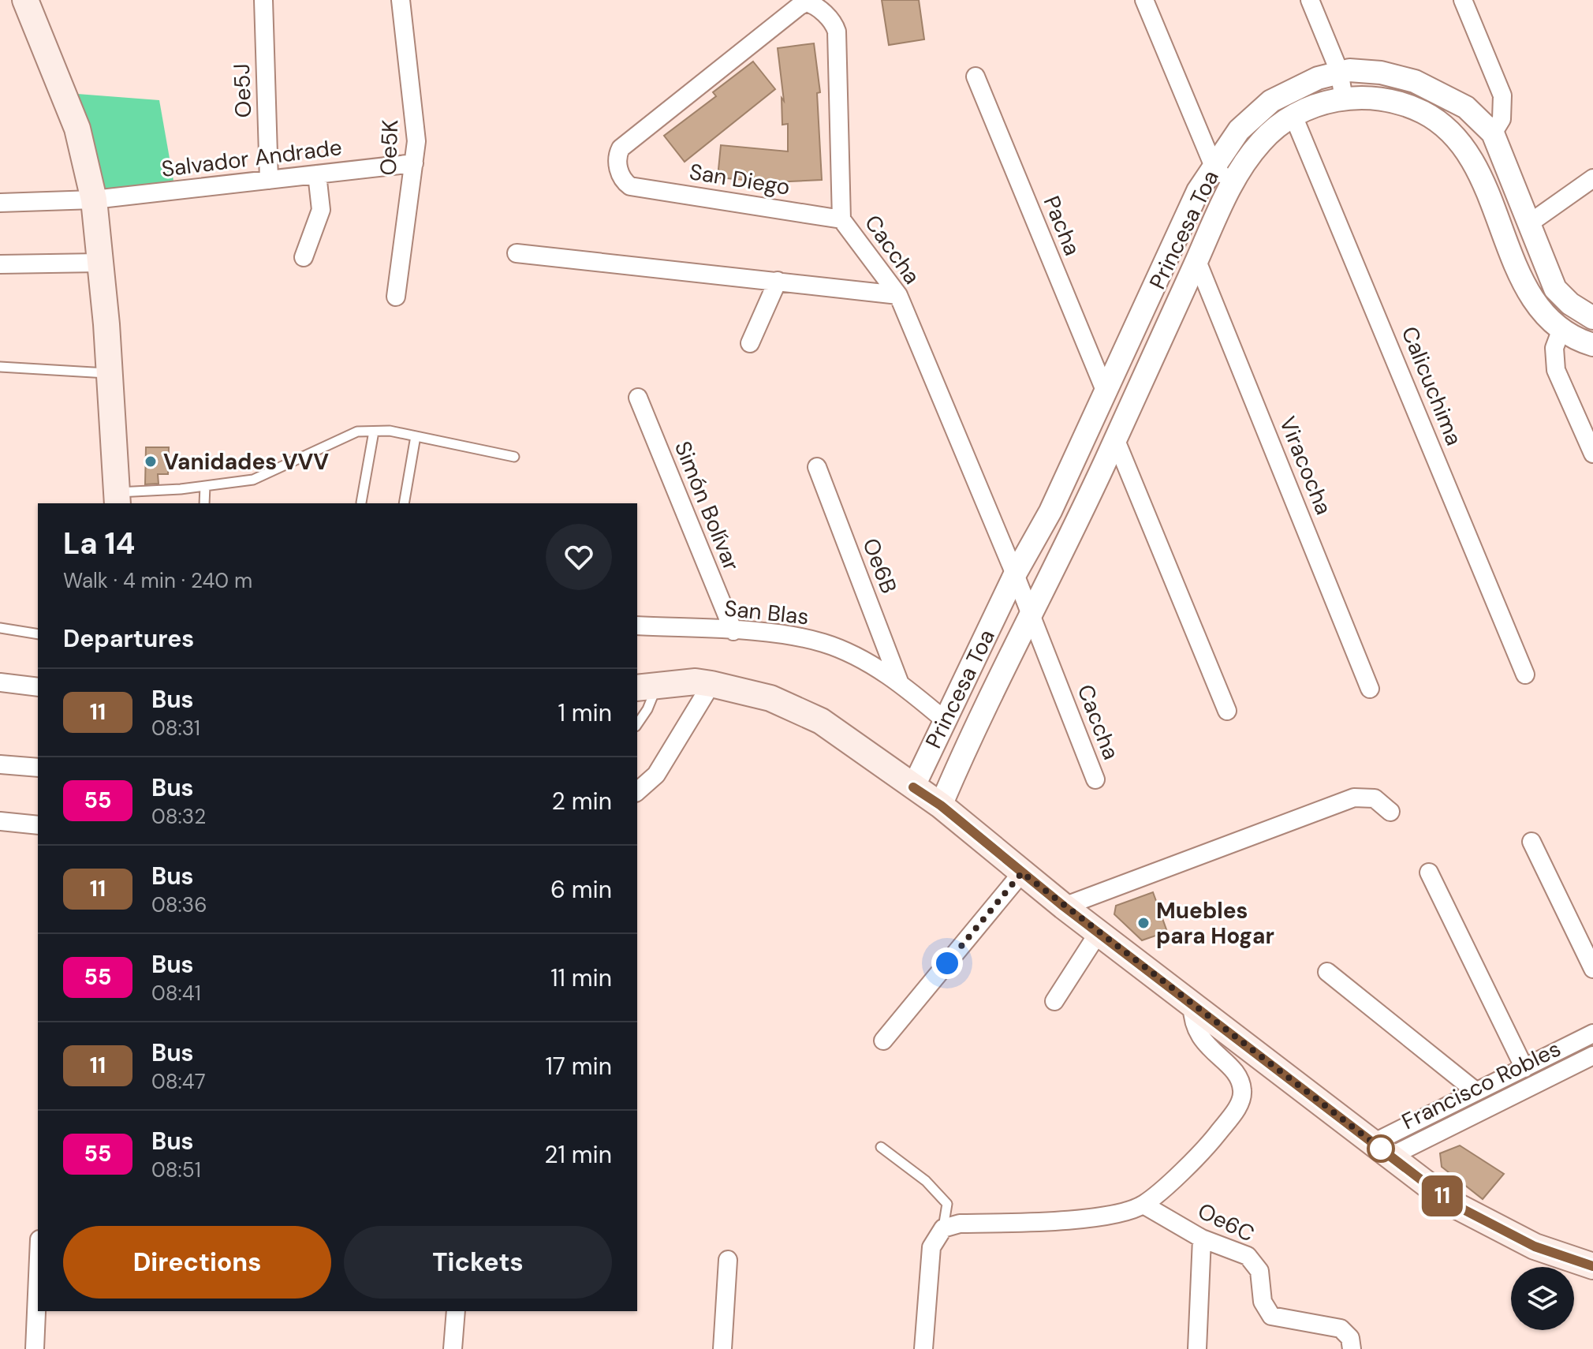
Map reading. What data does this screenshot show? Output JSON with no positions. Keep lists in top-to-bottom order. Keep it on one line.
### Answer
{"streets":{"street":["Oe5J","Oe5K","Salvador Andrade","San Diego","Pacha","Princesa Toa","Caccha","Calicuchima","Viracocha","Simón Bolívar","Oe6B","San Blas","Francisco Robles","Oe6C"]},"crossings":[["Oe5J","Salvador Andrade"],["Oe5K","Salvador Andrade"],["San Diego","Caccha"],["Pacha","Princesa Toa"],["Princesa Toa","Caccha"],["Princesa Toa","Calicuchima"],["Princesa Toa","Viracocha"],["Princesa Toa","San Blas"],["Simón Bolívar","San Blas"],["Oe6B","San Blas"]],"places":["Vanidades VVV","Muebles para Hogar"],"lines":["bus line 11"],"page":{"on_map":"11","heading":[["La 14","Walk · 4 min · 240 m"],"Departures"],"list":[{"mark":"11","name":"Bus","note":"08:31","value":"1 min"},{"mark":"55","name":"Bus","note":"08:32","value":"2 min"},{"mark":"11","name":"Bus","note":"08:36","value":"6 min"},{"mark":"55","name":"Bus","note":"08:41","value":"11 min"},{"mark":"11","name":"Bus","note":"08:47","value":"17 min"},{"mark":"55","name":"Bus","note":"08:51","value":"21 min"}],"buttons":["Directions","Tickets"]}}
